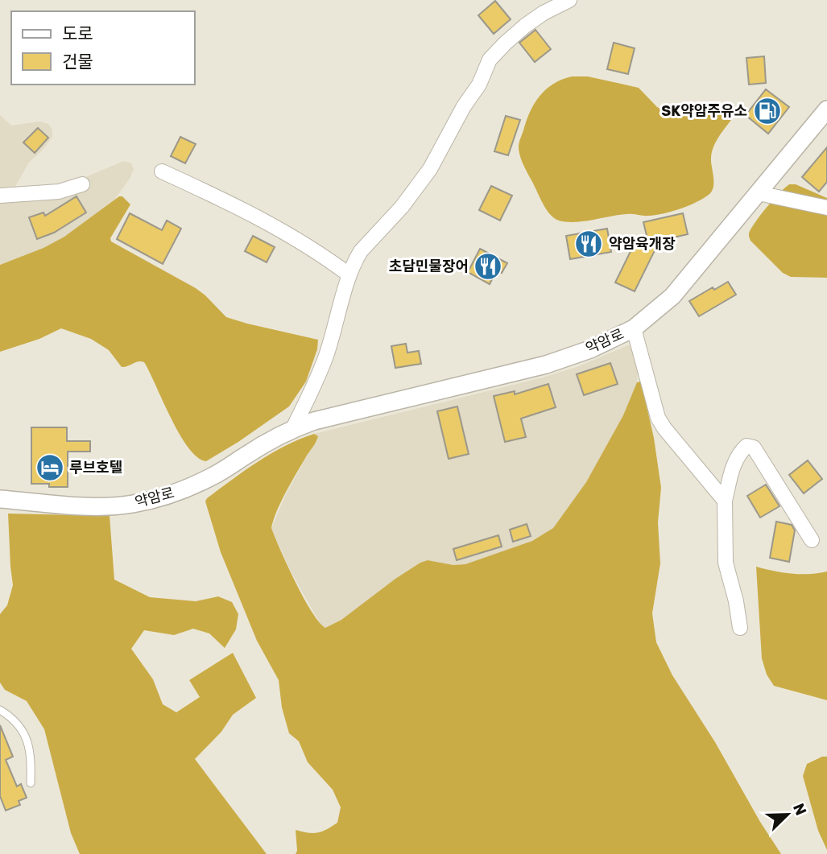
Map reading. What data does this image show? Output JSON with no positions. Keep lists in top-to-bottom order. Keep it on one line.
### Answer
{"streets":{"street":["약암로"]},"places":{"fuel station":["SK약암주유소"],"restaurant":["약암육개장","초담민물장어"],"hotel":["루브호텔"]},"legend":["도로","건물"],"north":"top right"}
